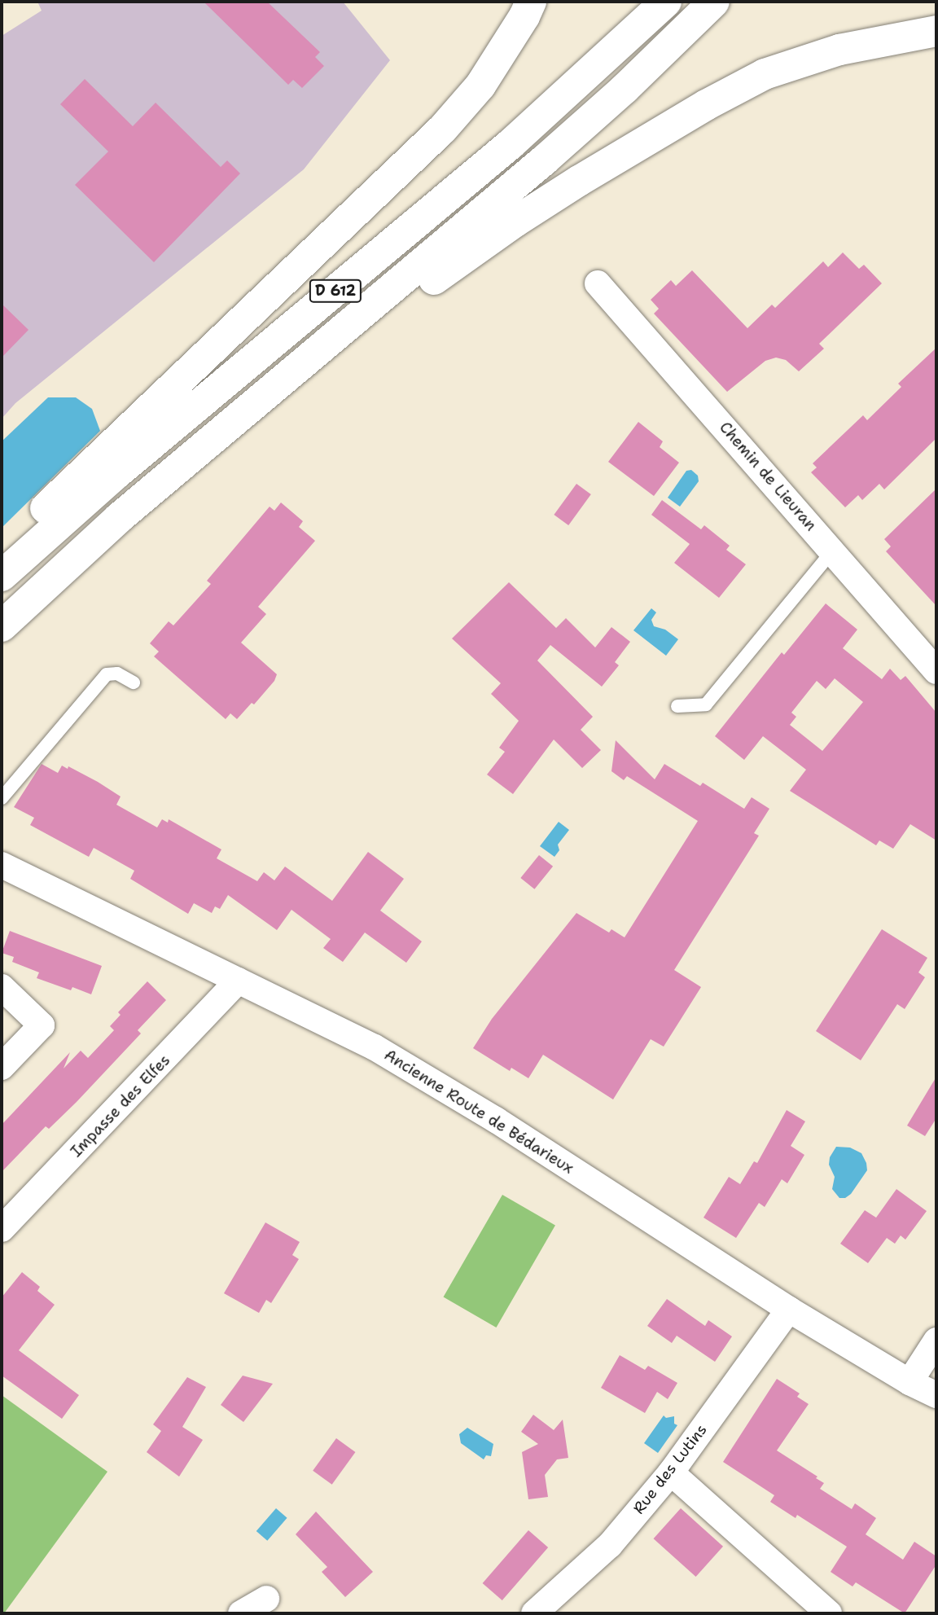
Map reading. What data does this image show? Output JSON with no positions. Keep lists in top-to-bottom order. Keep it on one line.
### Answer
{"streets":{"highway":["D 612"],"street":["Chemin de Lieuran","Impasse des Elfes","Ancienne Route de Bédarieux","Rue des Lutins"]},"crossings":[["Impasse des Elfes","Ancienne Route de Bédarieux"],["Ancienne Route de Bédarieux","Rue des Lutins"]]}
